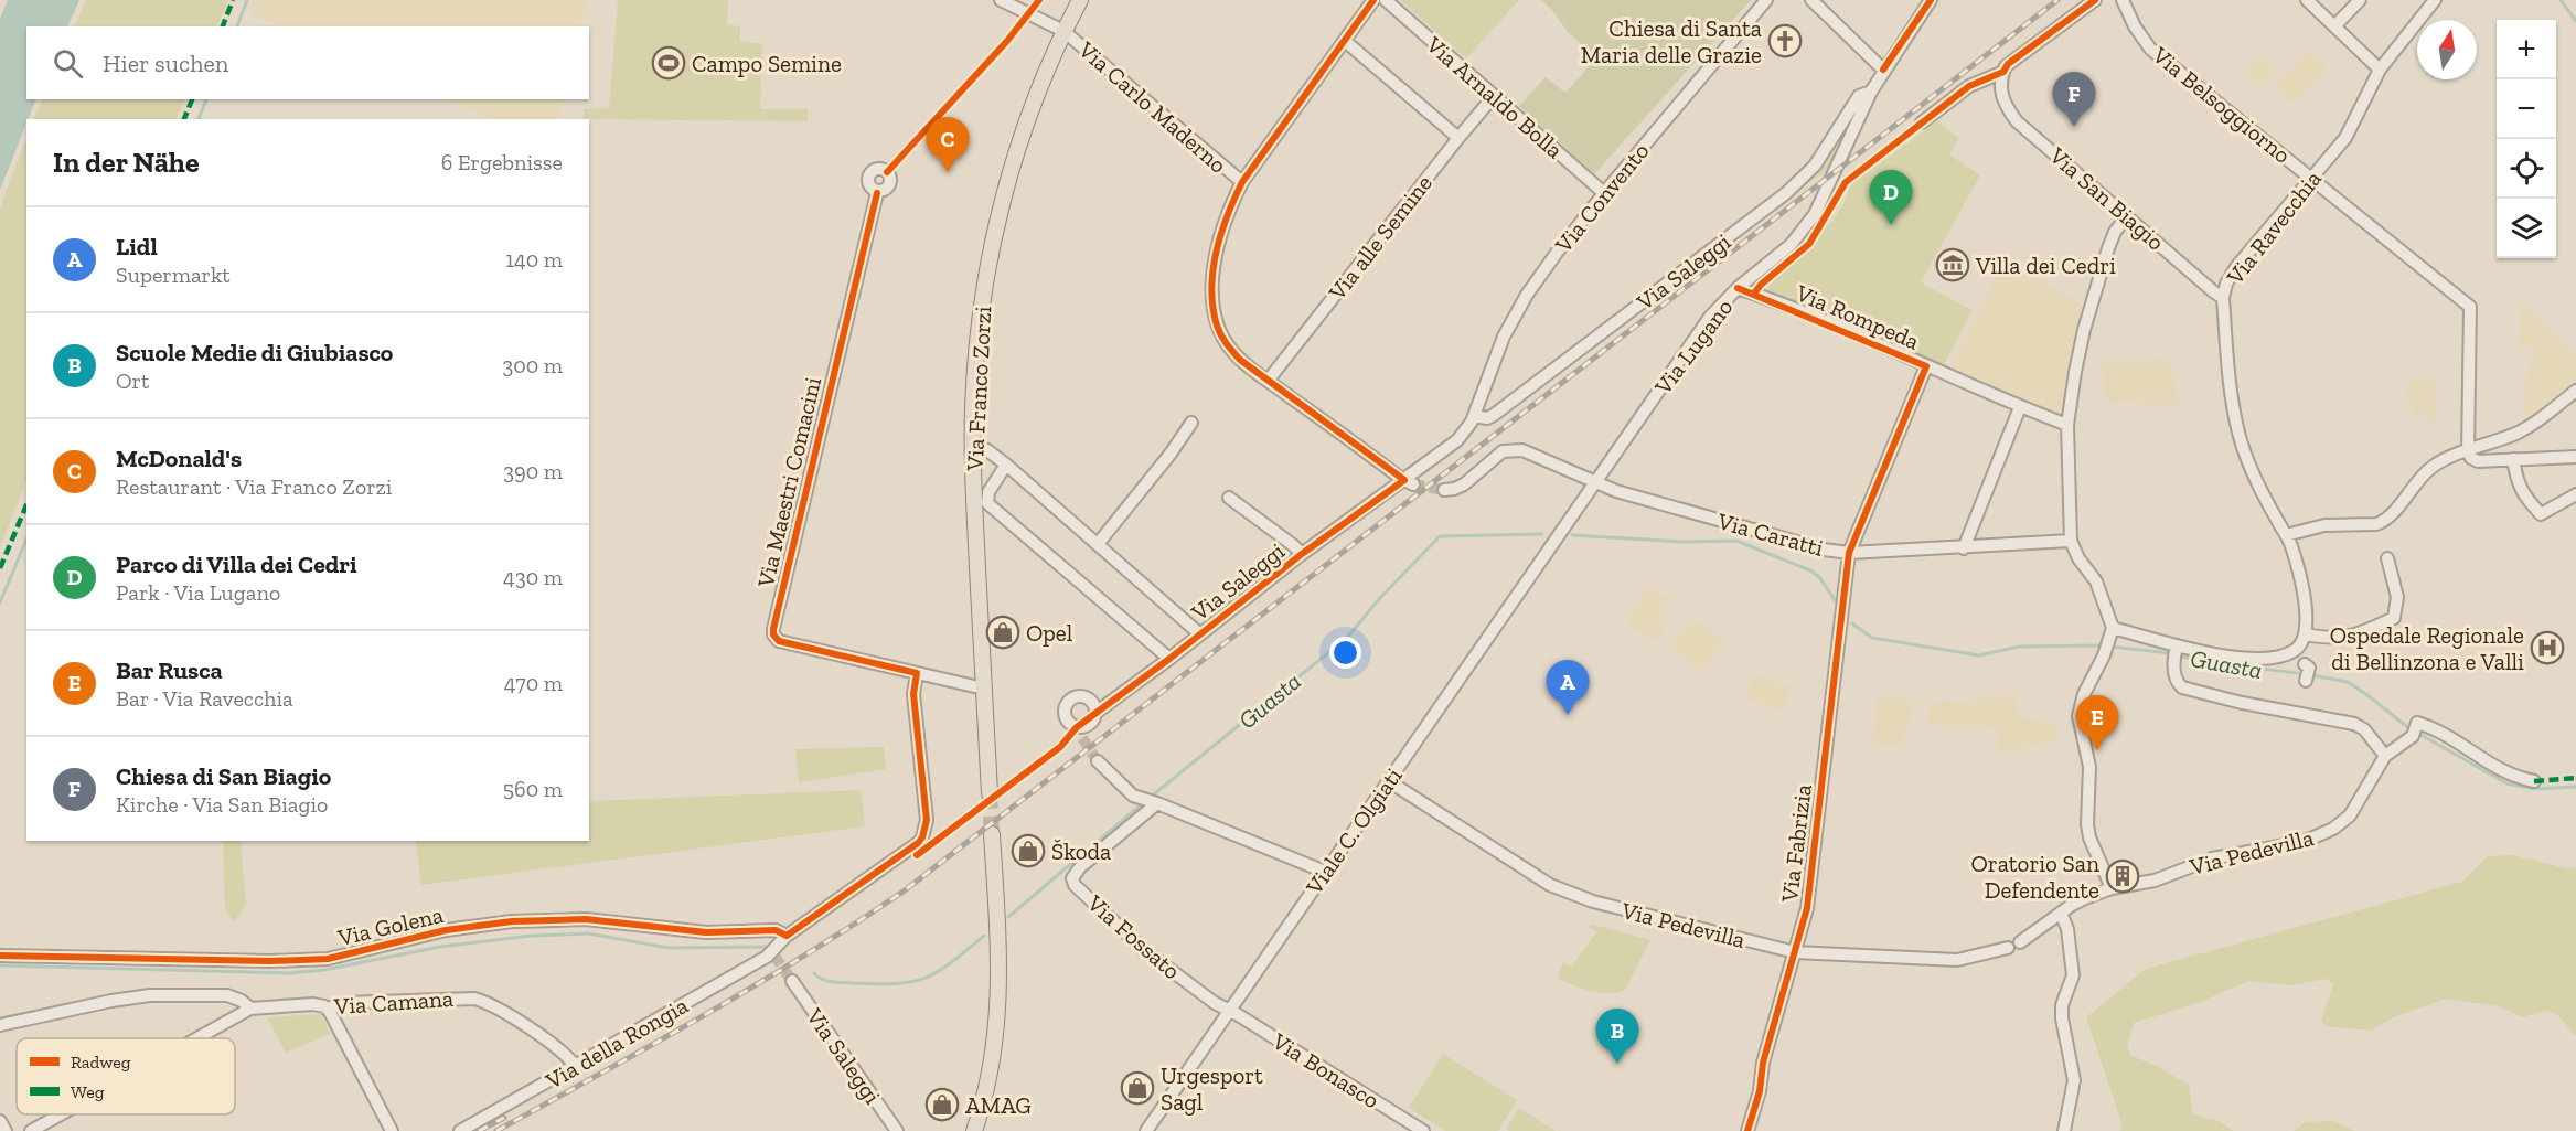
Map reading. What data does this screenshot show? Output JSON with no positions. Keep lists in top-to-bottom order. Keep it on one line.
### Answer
{"streets":{"main road":["Via Franco Zorzi"],"street":["Via Arnaldo Bolla","Via Belsoggiorno","Via Carlo Maderno","Via Convento","Via San Biagio","Via Ravecchia","Via alle Semine","Via Saleggi","Via Rompeda","Via Lugano","Via Maestri Comacini","Via Caratti","Viale C. Olgiati","Via Fabrizia","Via Pedevilla","Via Golena","Via Fossato","Via Camana","Via della Rongia","Via Bonasco"]},"crossings":[["Via Arnaldo Bolla","Via Convento"],["Via Arnaldo Bolla","Via alle Semine"],["Via Belsoggiorno","Via Ravecchia"],["Via Carlo Maderno","Via Franco Zorzi"],["Via Convento","Via Saleggi"],["Via San Biagio","Via Ravecchia"],["Via Saleggi","Via Lugano"],["Via Rompeda","Via Lugano"],["Via Rompeda","Via Fabrizia"],["Via Lugano","Via Caratti"],["Via Lugano","Viale C. Olgiati"],["Via Franco Zorzi","Via Maestri Comacini"],["Via Caratti","Via Fabrizia"],["Viale C. Olgiati","Via Pedevilla"],["Viale C. Olgiati","Via Fossato"],["Viale C. Olgiati","Via Bonasco"],["Via Fabrizia","Via Pedevilla"],["Via Golena","Via della Rongia"],["Via Fossato","Via Bonasco"],["Via Camana","Via della Rongia"]],"water":["Guasta"],"places":{"church":["Chiesa di Santa Maria delle Grazie"],"sports":["Campo Semine"],"museum":["Villa dei Cedri"],"shop":["Opel","Škoda","Urgesport Sagl","AMAG"],"hospital":["Ospedale Regionale di Bellinzona e Valli"],"building":["Oratorio San Defendente"]},"legend":["Radweg","Weg"],"north":"top","page":{"map_buttons":["+","−"],"search":"Hier suchen","pins":["F","C","D","A","E","B"],"heading":["In der Nähe","6 Ergebnisse"],"list":[{"mark":"A","name":"Lidl","note":"Supermarkt","value":"140 m"},{"mark":"B","name":"Scuole Medie di Giubiasco","note":"Ort","value":"300 m"},{"mark":"C","name":"McDonald's","note":"Restaurant · Via Franco Zorzi","value":"390 m"},{"mark":"D","name":"Parco di Villa dei Cedri","note":"Park · Via Lugano","value":"430 m"},{"mark":"E","name":"Bar Rusca","note":"Bar · Via Ravecchia","value":"470 m"},{"mark":"F","name":"Chiesa di San Biagio","note":"Kirche · Via San Biagio","value":"560 m"}]}}
